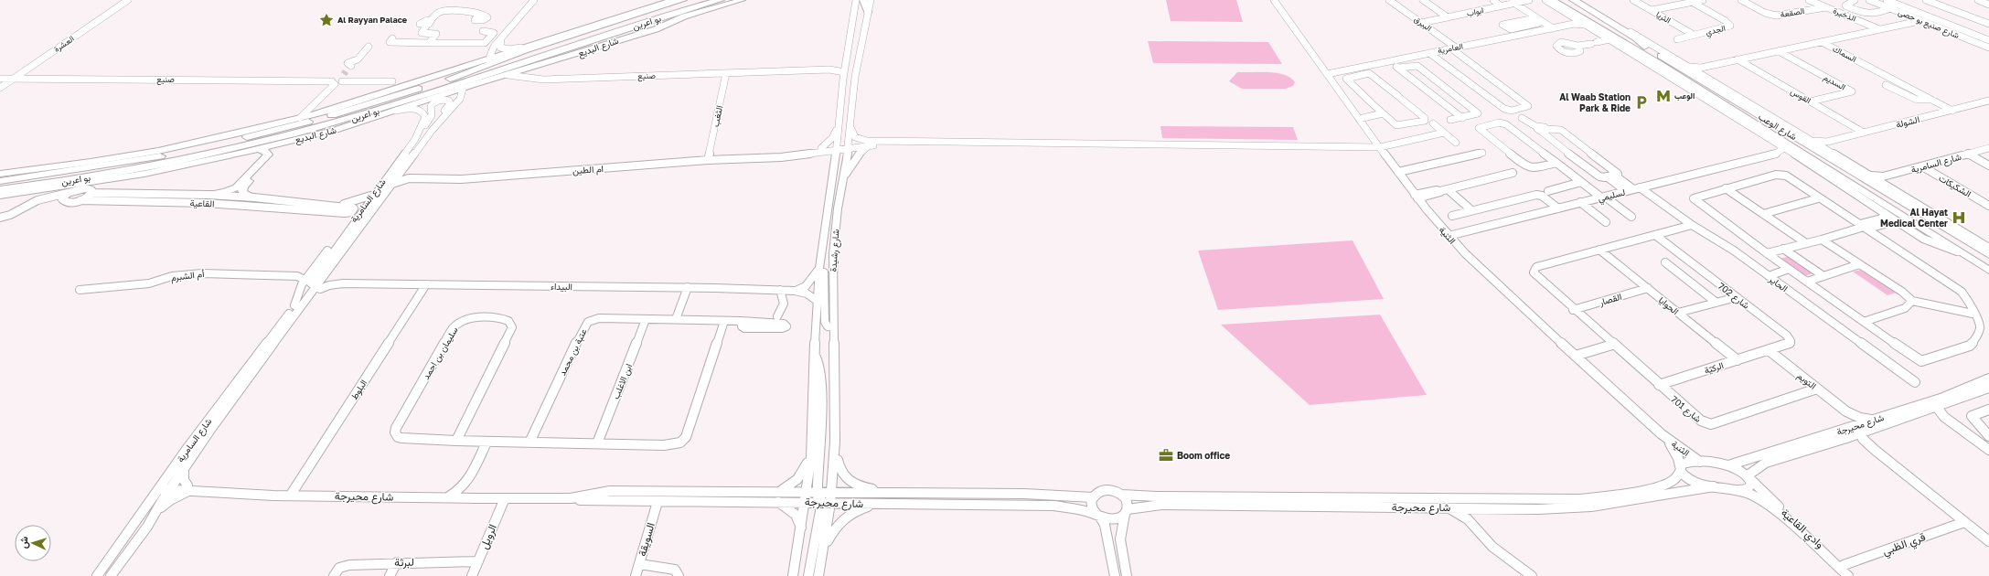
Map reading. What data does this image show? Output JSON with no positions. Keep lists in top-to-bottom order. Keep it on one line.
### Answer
{"streets":{"highway":["بو اعرين"],"main road":["شارع البديع","شارع الوعب"],"street":["ابواب","الصقعة","الذخيرة","الثريا","البيرق","شارع صنيع بو حصى","الجدي","العشرة","العامرية","السماك","صنيع","السديم","القوس","الثغب","الشولة","شارع السامرية","ام الطين","الشكيكات","لسليمي","القاعية","الثنية","شارع رشيدة","أم الشبرم","الحاير","البيداء","شارع 702","القصار","الحوايا","عتبة بن محمد","سليمان بن احمد","الركيّة","التويم","ابن الاغلب","البلوط","شارع 701","شارع محيرجة","وادي القاعية","الرويل","السويقة","قري الظبي","لبرثة"]},"crossings":[["ابواب","البيرق"],["الصقعة","الذخيرة"],["الذخيرة","السماك"],["الثريا","الجدي"],["بو اعرين","شارع البديع"],["بو اعرين","شارع السامرية"],["البيرق","العامرية"],["شارع صنيع بو حصى","السماك"],["العشرة","صنيع"],["شارع البديع","صنيع"],["شارع البديع","شارع السامرية"],["العامرية","الثنية"],["السماك","الشولة"],["صنيع","الثغب"],["صنيع","شارع رشيدة"],["السديم","القوس"],["القوس","الشولة"],["الثغب","ام الطين"],["الشولة","شارع الوعب"],["شارع الوعب","شارع السامرية"],["شارع الوعب","لسليمي"],["شارع السامرية","ام الطين"],["شارع السامرية","الشكيكات"],["شارع السامرية","القاعية"],["شارع السامرية","أم الشبرم"],["شارع السامرية","البيداء"],["شارع السامرية","شارع محيرجة"],["ام الطين","شارع رشيدة"],["لسليمي","الثنية"],["لسليمي","الحاير"],["الثنية","شارع محيرجة"],["الثنية","وادي القاعية"],["شارع رشيدة","البيداء"],["شارع رشيدة","شارع محيرجة"],["البيداء","البلوط"],["شارع 702","الركيّة"],["شارع 702","التويم"],["القصار","الحوايا"],["القصار","شارع 701"],["الحوايا","الركيّة"],["الحوايا","شارع 701"],["عتبة بن محمد","سليمان بن احمد"],["عتبة بن محمد","ابن الاغلب"],["سليمان بن احمد","ابن الاغلب"],["الركيّة","التويم"],["الركيّة","شارع 701"],["التويم","شارع 701"],["التويم","شارع محيرجة"],["البلوط","شارع محيرجة"],["شارع محيرجة","وادي القاعية"],["شارع محيرجة","الرويل"],["شارع محيرجة","السويقة"],["وادي القاعية","قري الظبي"],["الرويل","لبرثة"]],"places":{"place":["Al Rayyan Palace"],"metro station":["الوعب"],"parking":["Al Waab Station Park & Ride"],"hospital":["Al Hayat Medical Center"],"office":["Boom office"]},"north":"left"}
